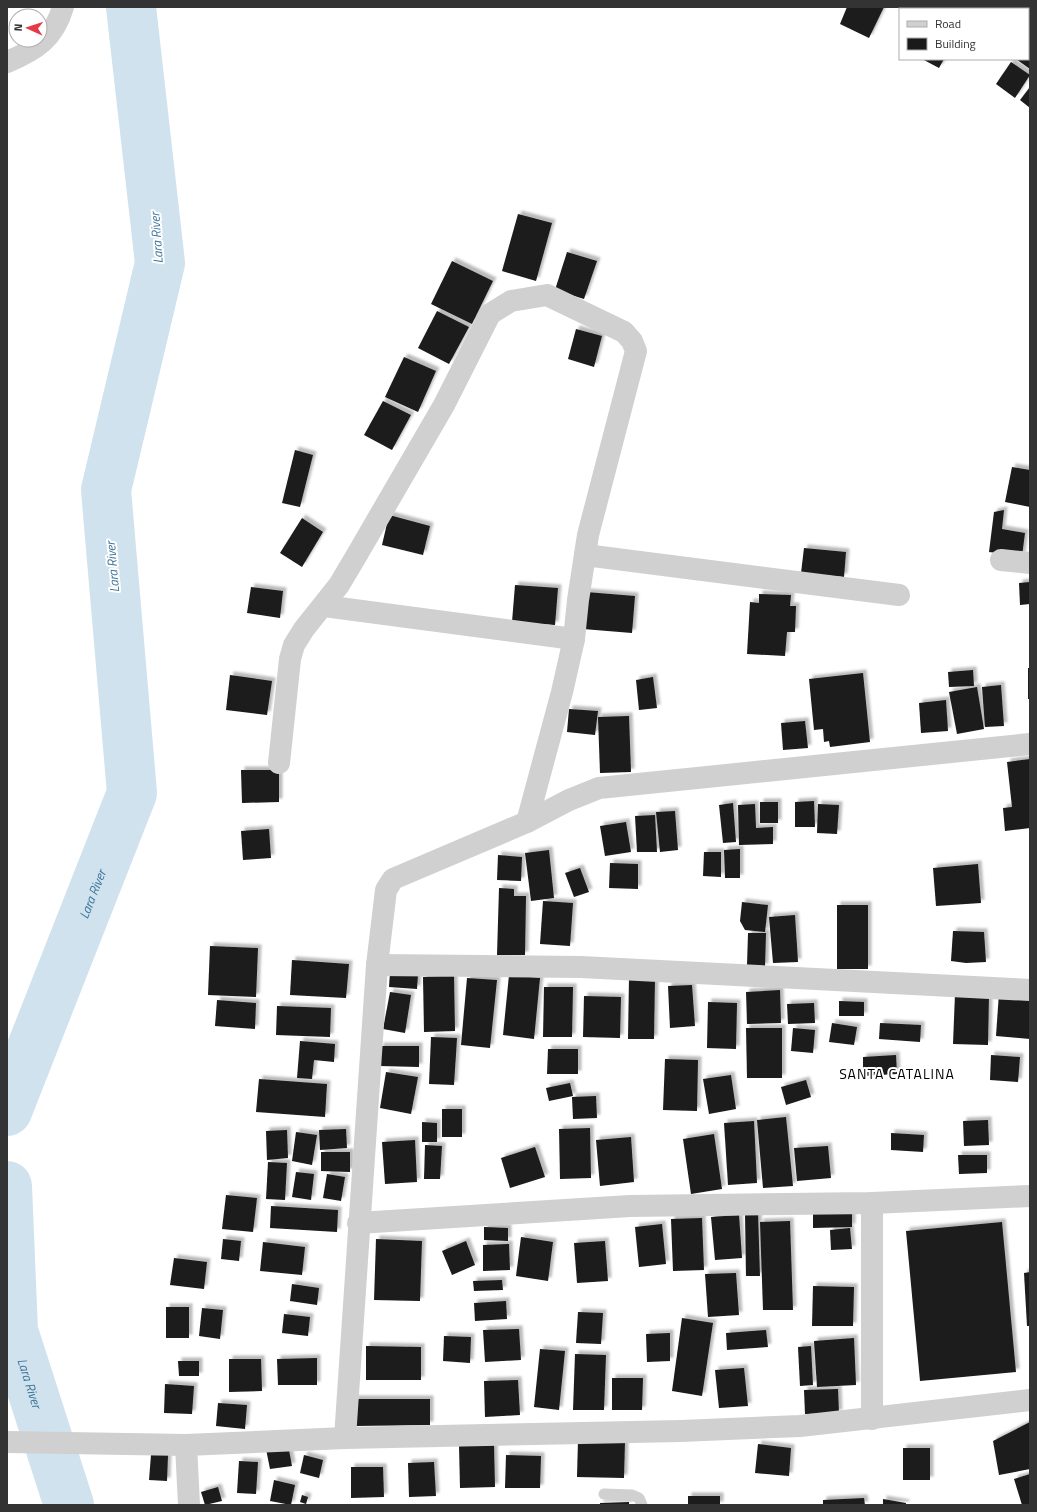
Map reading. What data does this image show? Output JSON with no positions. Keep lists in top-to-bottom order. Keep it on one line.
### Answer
{"districts":["SANTA CATALINA"],"water":["Lara River"],"legend":["Road","Building"],"north":"left"}
